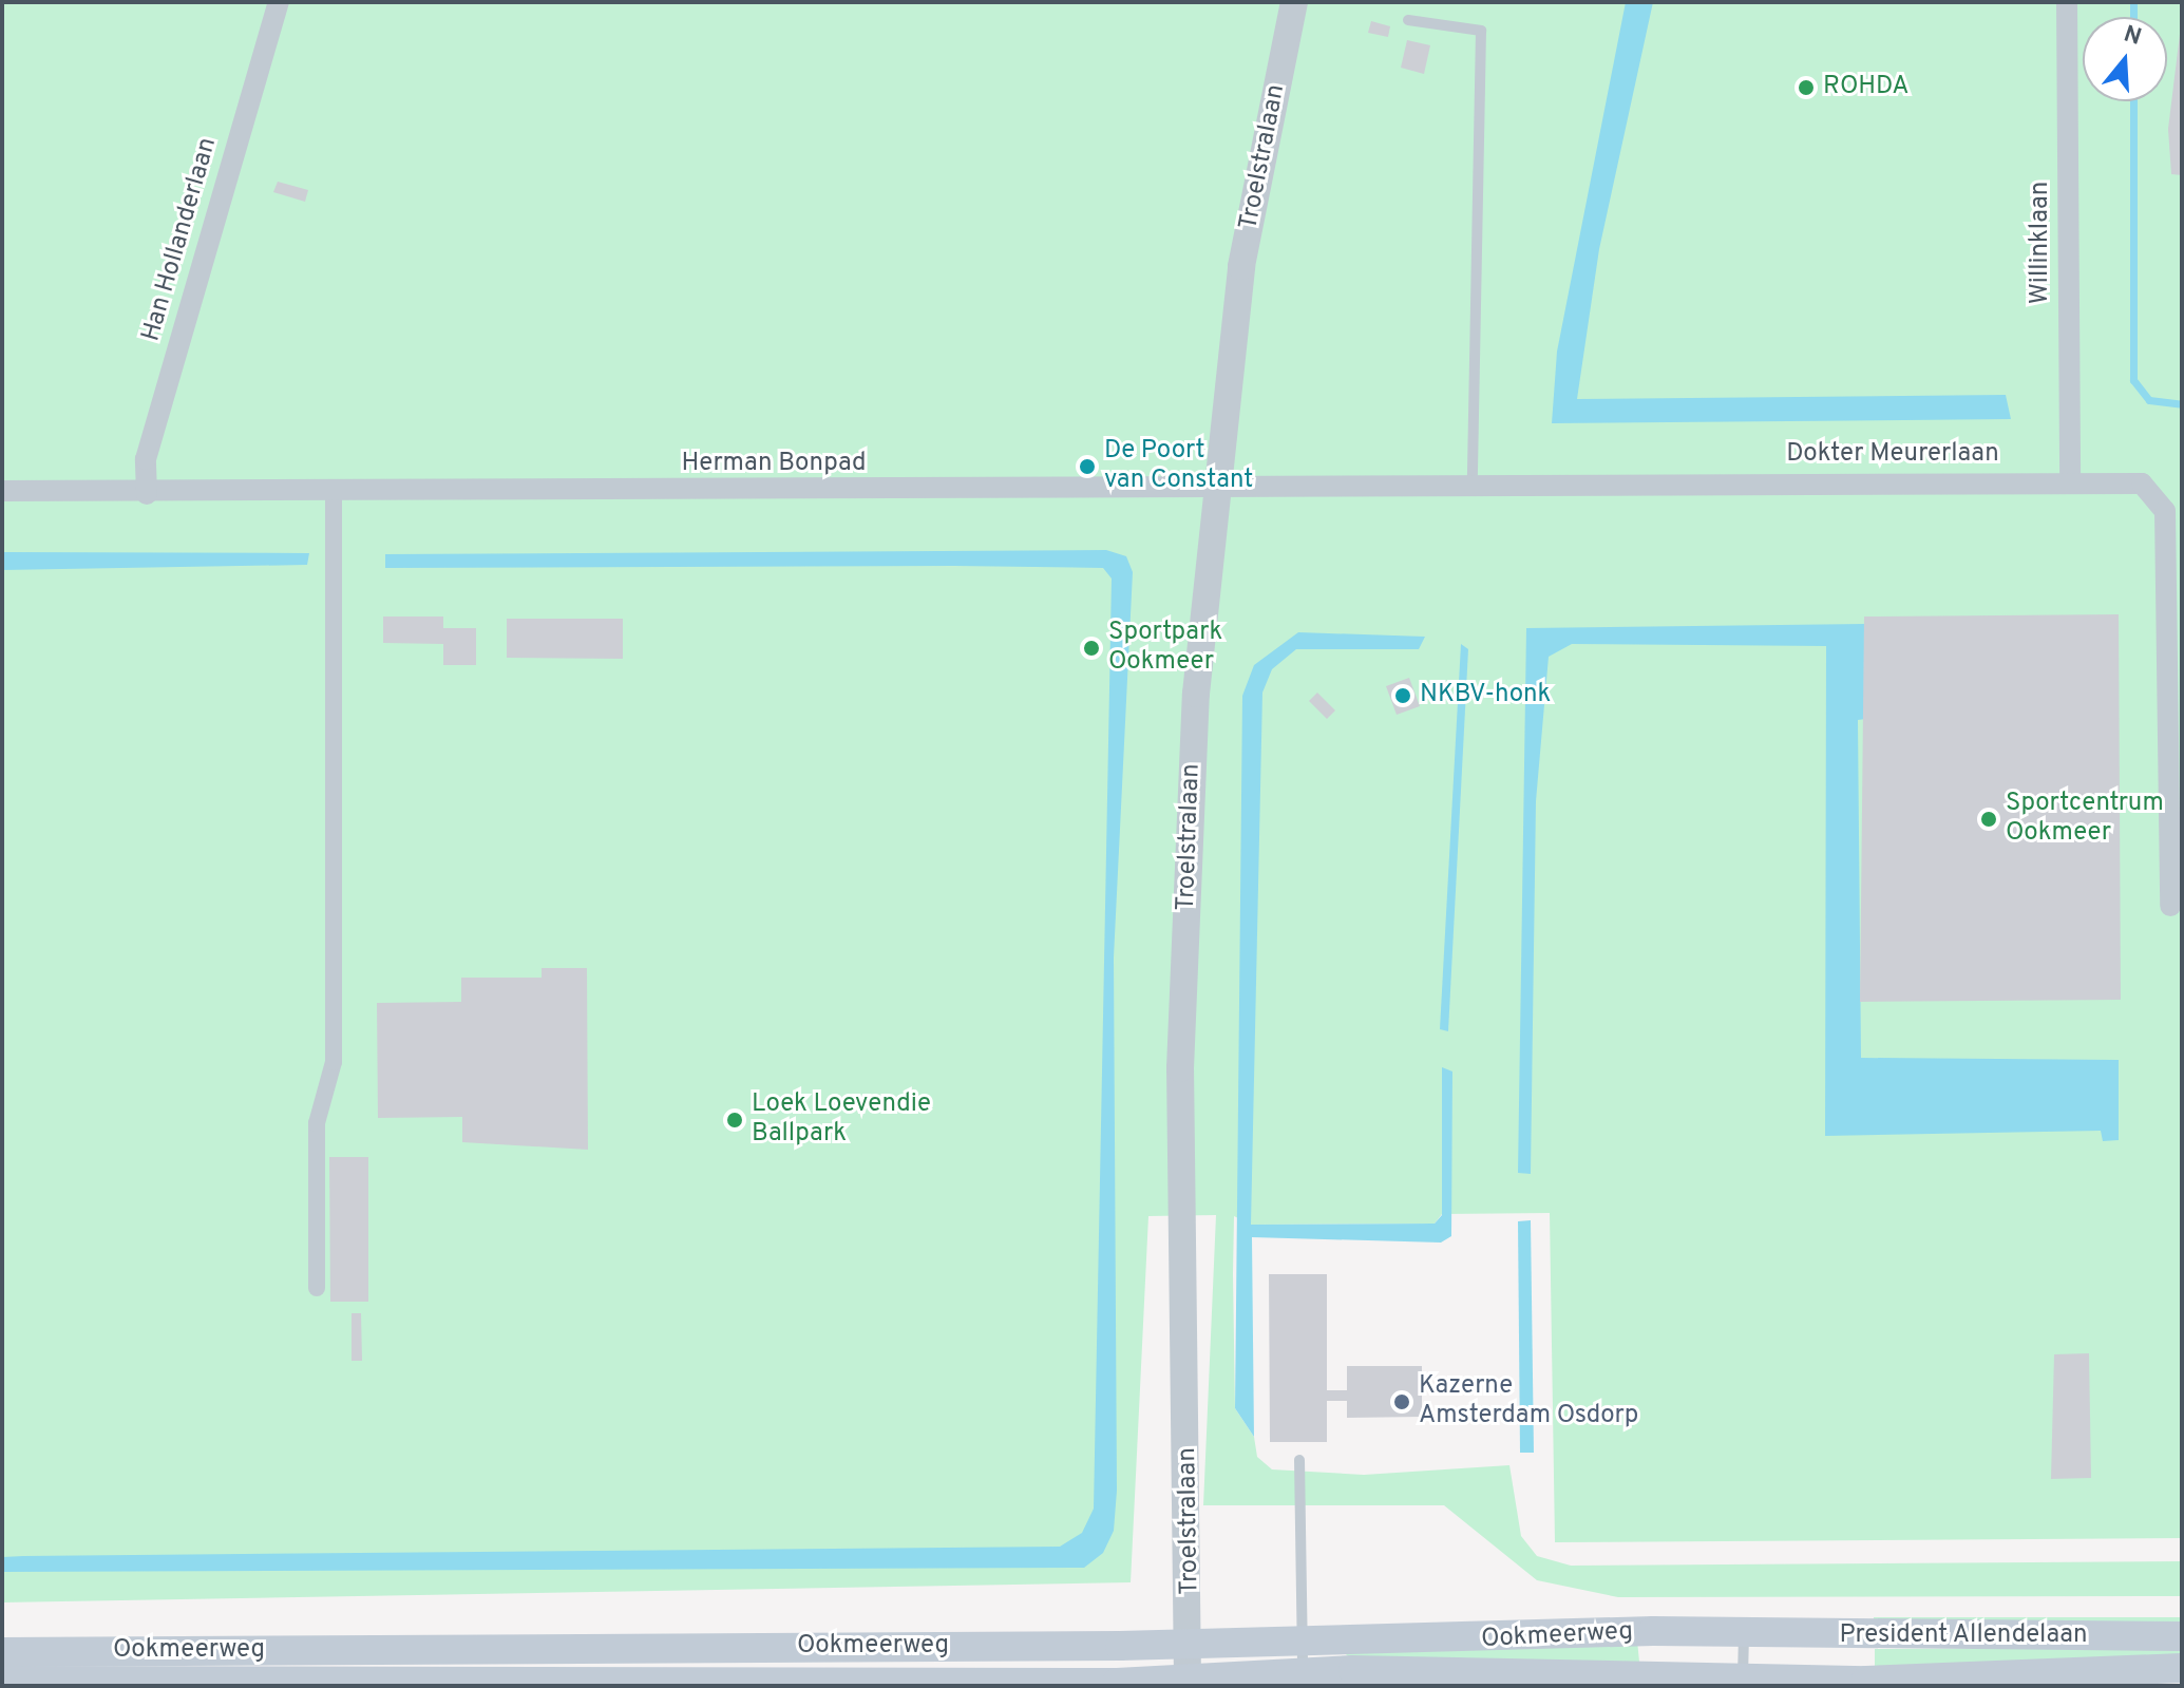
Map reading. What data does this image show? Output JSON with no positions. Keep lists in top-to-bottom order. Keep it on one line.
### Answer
{"streets":{"main road":["Ookmeerweg","President Allendelaan"],"street":["Troelstralaan","Han Hollanderlaan","Willinklaan","Dokter Meurerlaan","Herman Bonpad"]},"crossings":[["Troelstralaan","Dokter Meurerlaan"],["Troelstralaan","Herman Bonpad"],["Troelstralaan","Ookmeerweg"],["Han Hollanderlaan","Herman Bonpad"],["Willinklaan","Dokter Meurerlaan"],["Dokter Meurerlaan","Herman Bonpad"],["Ookmeerweg","President Allendelaan"]],"places":["ROHDA","De Poort van Constant","Sportpark Ookmeer","NKBV-honk","Sportcentrum Ookmeer","Loek Loevendie Ballpark","Kazerne Amsterdam Osdorp"],"north":"top"}
